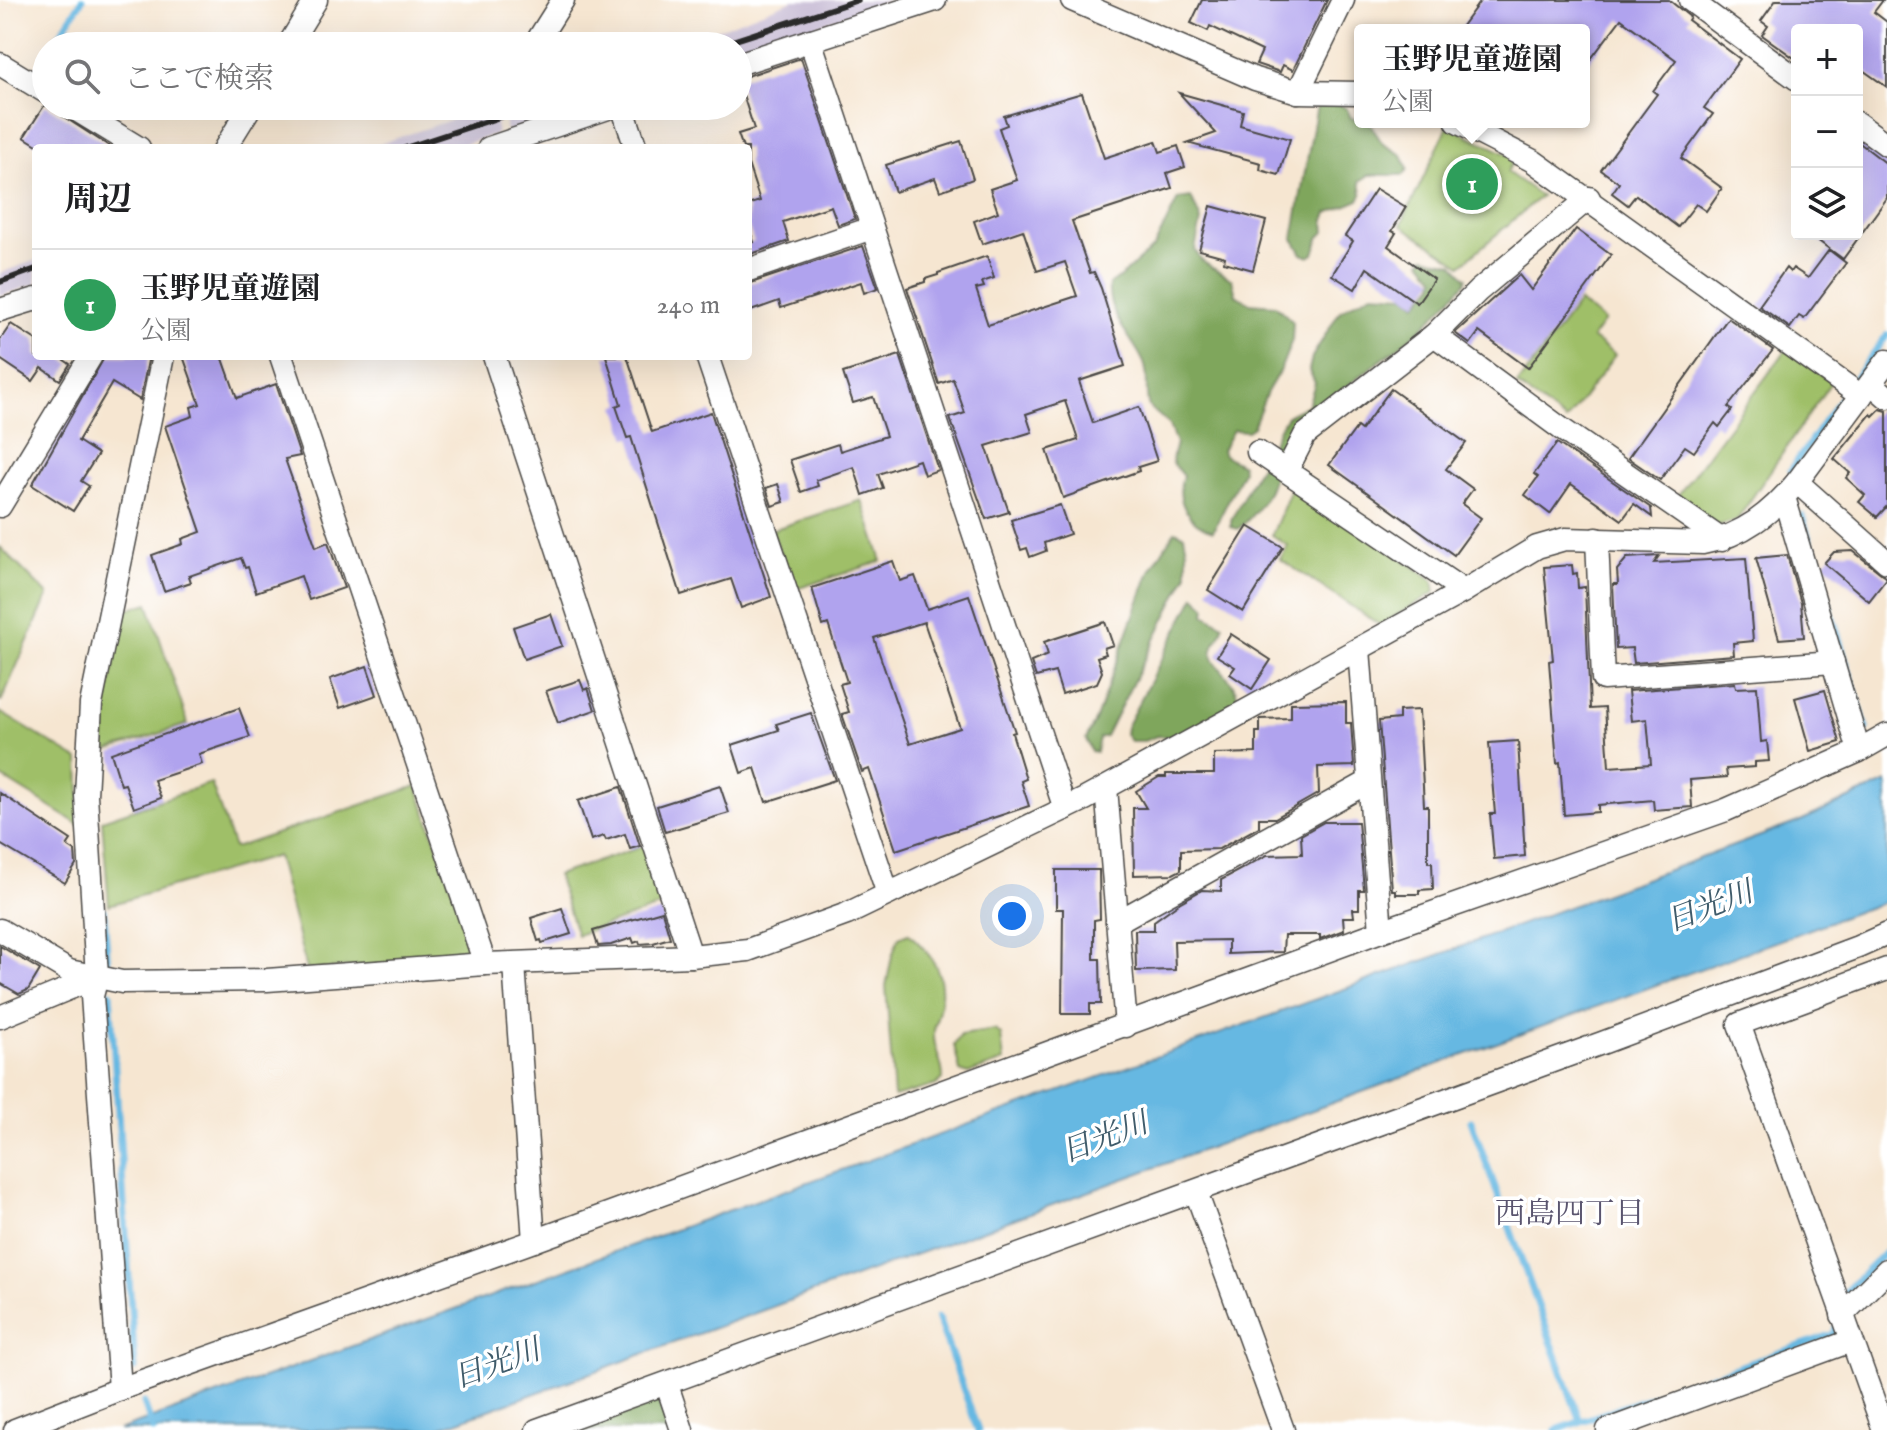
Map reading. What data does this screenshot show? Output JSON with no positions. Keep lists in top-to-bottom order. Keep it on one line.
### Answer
{"districts":["西島四丁目"],"water":["日光川"],"page":{"map_buttons":["+","−"],"popup":["玉野児童遊園","公園"],"search":"ここで検索","heading":"周辺","pins":"1","list":[{"mark":"1","name":"玉野児童遊園","note":"公園","value":"240 m"}]}}
